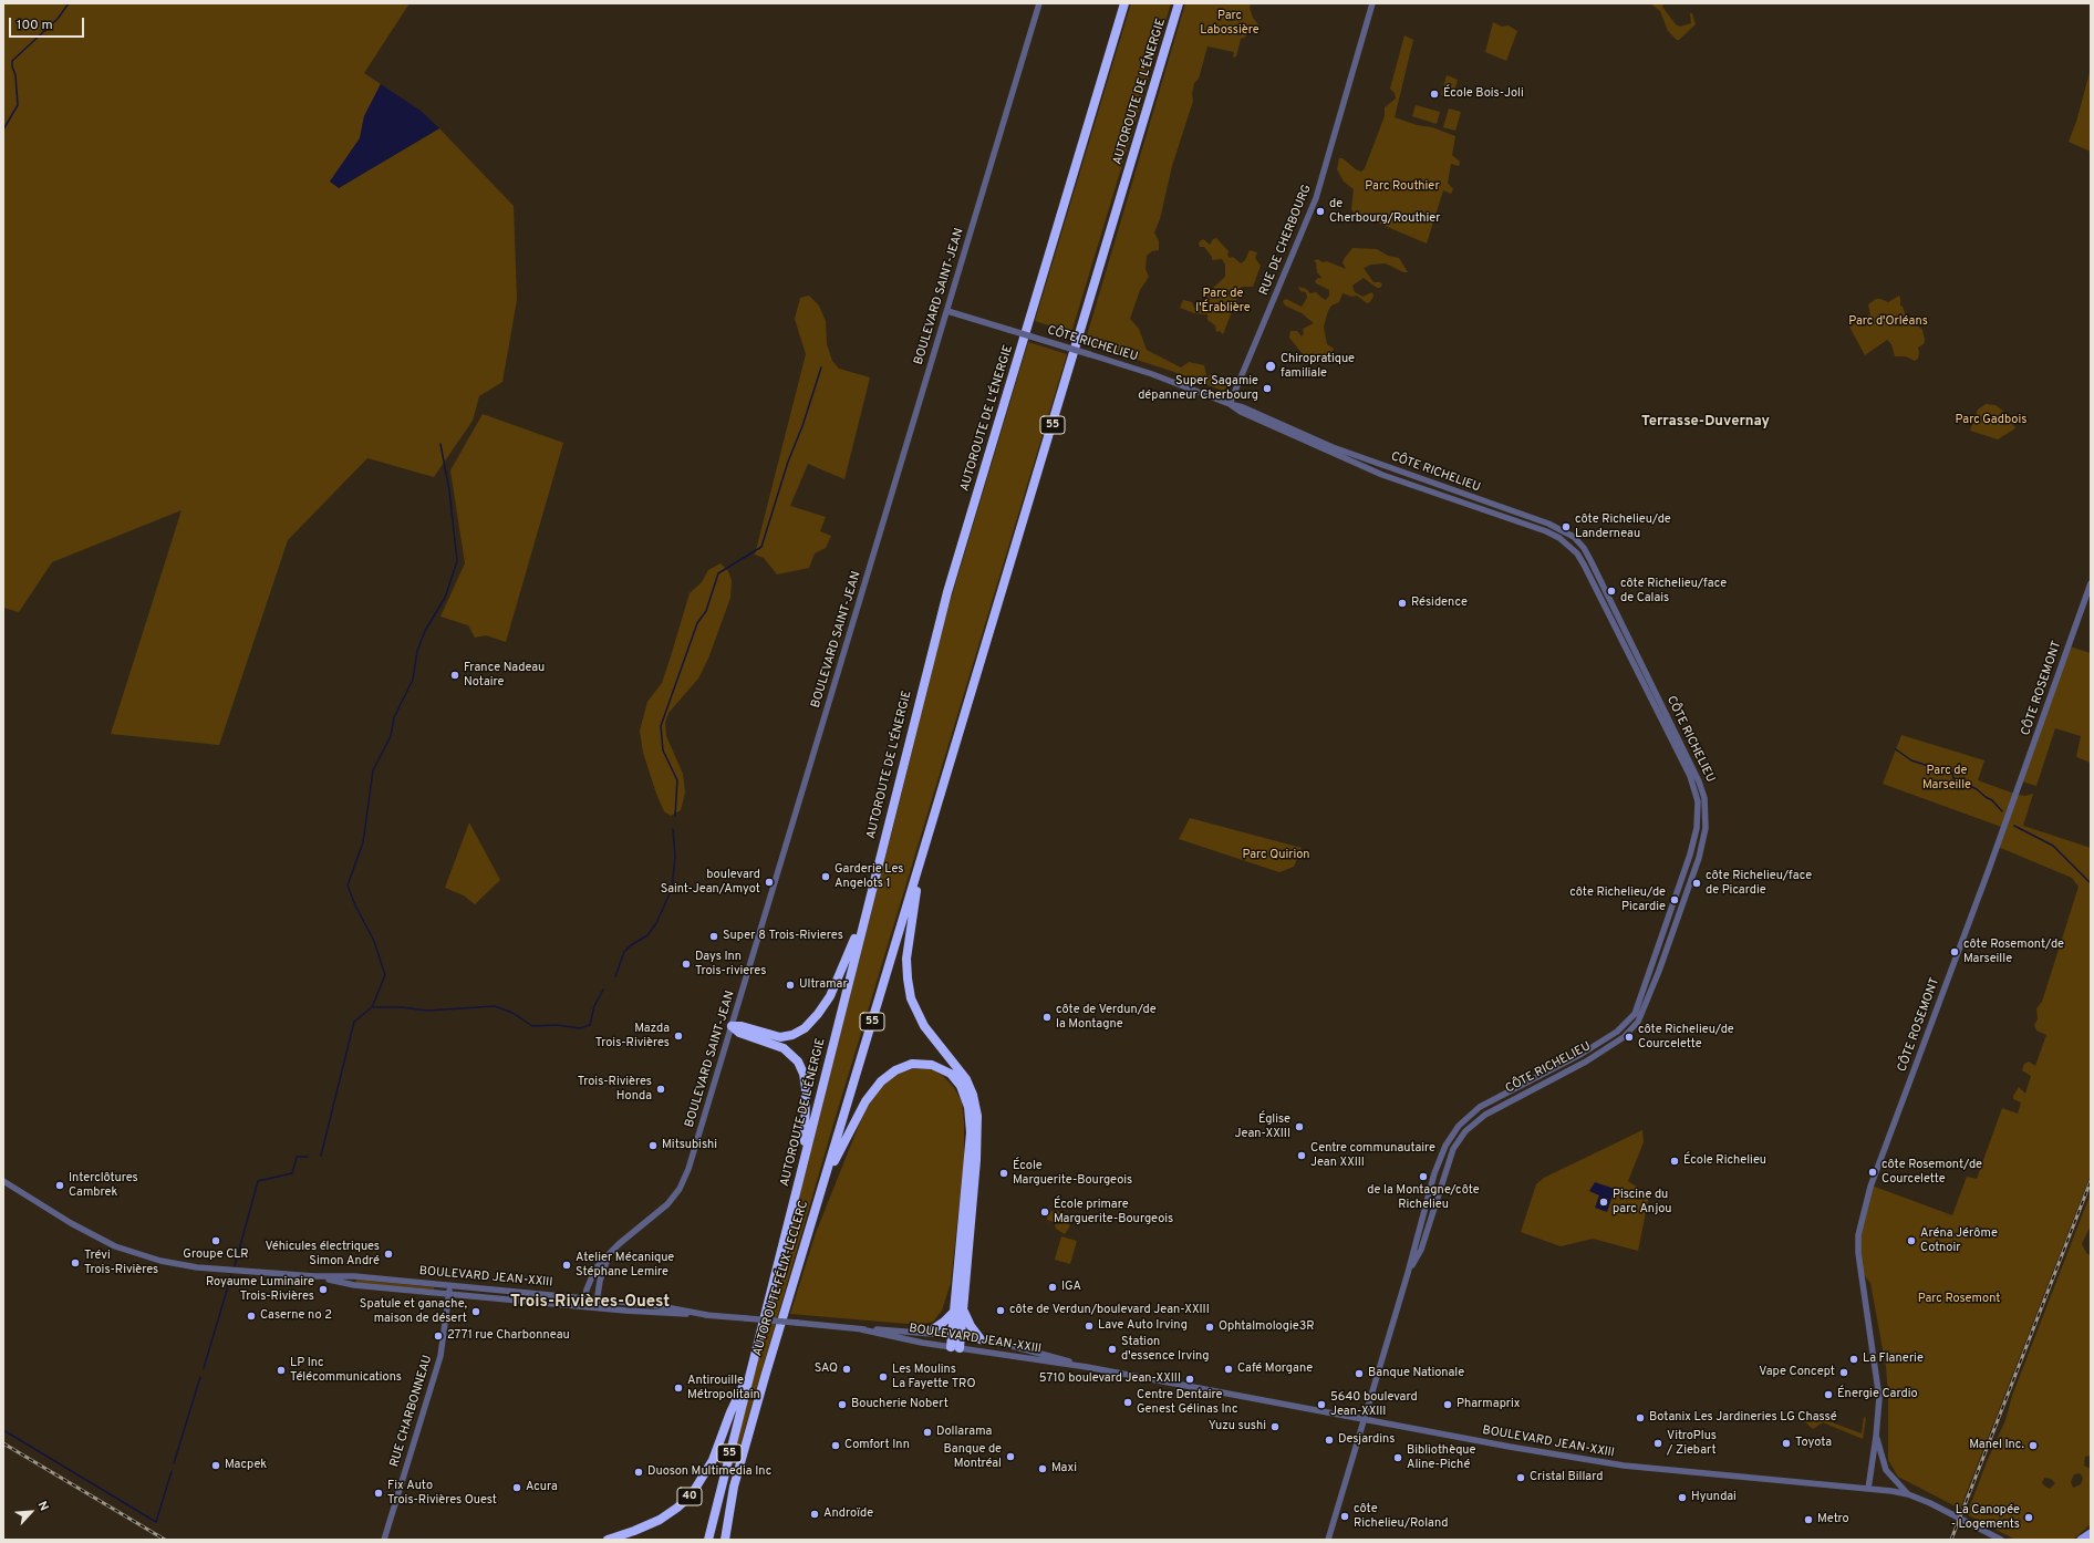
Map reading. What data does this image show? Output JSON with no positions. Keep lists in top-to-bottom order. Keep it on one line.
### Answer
{"streets":{"highway":["AUTOROUTE DE L'ÉNERGIE","55","AUTOROUTE FÉLIX-LECLERC","40"],"street":["RUE DE CHERBOURG","BOULEVARD SAINT-JEAN","CÔTE RICHELIEU","CÔTE ROSEMONT","BOULEVARD JEAN-XXIII","RUE CHARBONNEAU"]},"crossings":[["AUTOROUTE DE L'ÉNERGIE","AUTOROUTE FÉLIX-LECLERC"],["RUE DE CHERBOURG","CÔTE RICHELIEU"],["BOULEVARD SAINT-JEAN","CÔTE RICHELIEU"],["BOULEVARD SAINT-JEAN","BOULEVARD JEAN-XXIII"],["CÔTE RICHELIEU","BOULEVARD JEAN-XXIII"],["55","AUTOROUTE FÉLIX-LECLERC"],["CÔTE ROSEMONT","BOULEVARD JEAN-XXIII"],["BOULEVARD JEAN-XXIII","RUE CHARBONNEAU"]],"districts":["Terrasse-Duvernay","Trois-Rivières-Ouest"],"parks":["Parc Labossière","Parc Routhier","Parc de l'Érablière","Parc d'Orléans","Parc Gadbois","Parc de Marseille","Parc Quirion","Parc Rosemont"],"places":["École Bois-Joli","de Cherbourg/Routhier","Chiropratique familiale","Super Sagamie dépanneur Cherbourg","côte Richelieu/de Landerneau","côte Richelieu/face de Calais","Résidence","France Nadeau Notaire","Garderie Les Angelots 1","boulevard Saint-Jean/Amyot","côte Richelieu/face de Picardie","côte Richelieu/de Picardie","Super 8 Trois-Rivieres","côte Rosemont/de Marseille","Days Inn Trois-rivieres","Ultramar","côte de Verdun/de la Montagne","Mazda Trois-Rivières","côte Richelieu/de Courcelette","Trois-Rivières Honda","Église Jean-XXIII","Mitsubishi","Centre communautaire Jean XXIII","École Richelieu","côte Rosemont/de Courcelette","École Marguerite-Bourgeois","de la Montagne/côte Richelieu","Interclôtures Cambrek","Piscine du parc Anjou","École primare Marguerite-Bourgeois","Groupe CLR","Aréna Jérôme Cotnoir","Véhicules électriques Simon André","Trévi Trois-Rivières","Atelier Mécanique Stéphane Lemire","IGA","Royaume Luminaire Trois-Rivières","côte de Verdun/boulevard Jean-XXIII","Spatule et ganache, maison de désert","Caserne no 2","Lave Auto Irving","Ophtalmologie3R","2771 rue Charbonneau","Station d'essence Irving","La Flanerie","SAQ","Café Morgane","LP Inc Télécommunications","Vape Concept","Banque Nationale","Les Moulins La Fayette TRO","5710 boulevard Jean-XXIII","Antirouille Métropolitain","Énergie Cardio","Centre Dentaire Genest Gélinas Inc","Boucherie Nobert","5640 boulevard Jean-XXIII","Pharmaprix","Botanix Les Jardineries LG Chassé","Yuzu sushi","Dollarama","Desjardins","VitroPlus / Ziebart","Toyota","Comfort Inn","Manel Inc.","Banque de Montréal","Bibliothèque Aline-Piché","Macpek","Maxi","Duoson Multimedia Inc","Cristal Billard","Acura","Fix Auto Trois-Rivières Ouest","Hyundai","Androïde","côte Richelieu/Roland","La Canopée - Logements","Metro"],"scale_bar":"100 m","north":"top right"}
